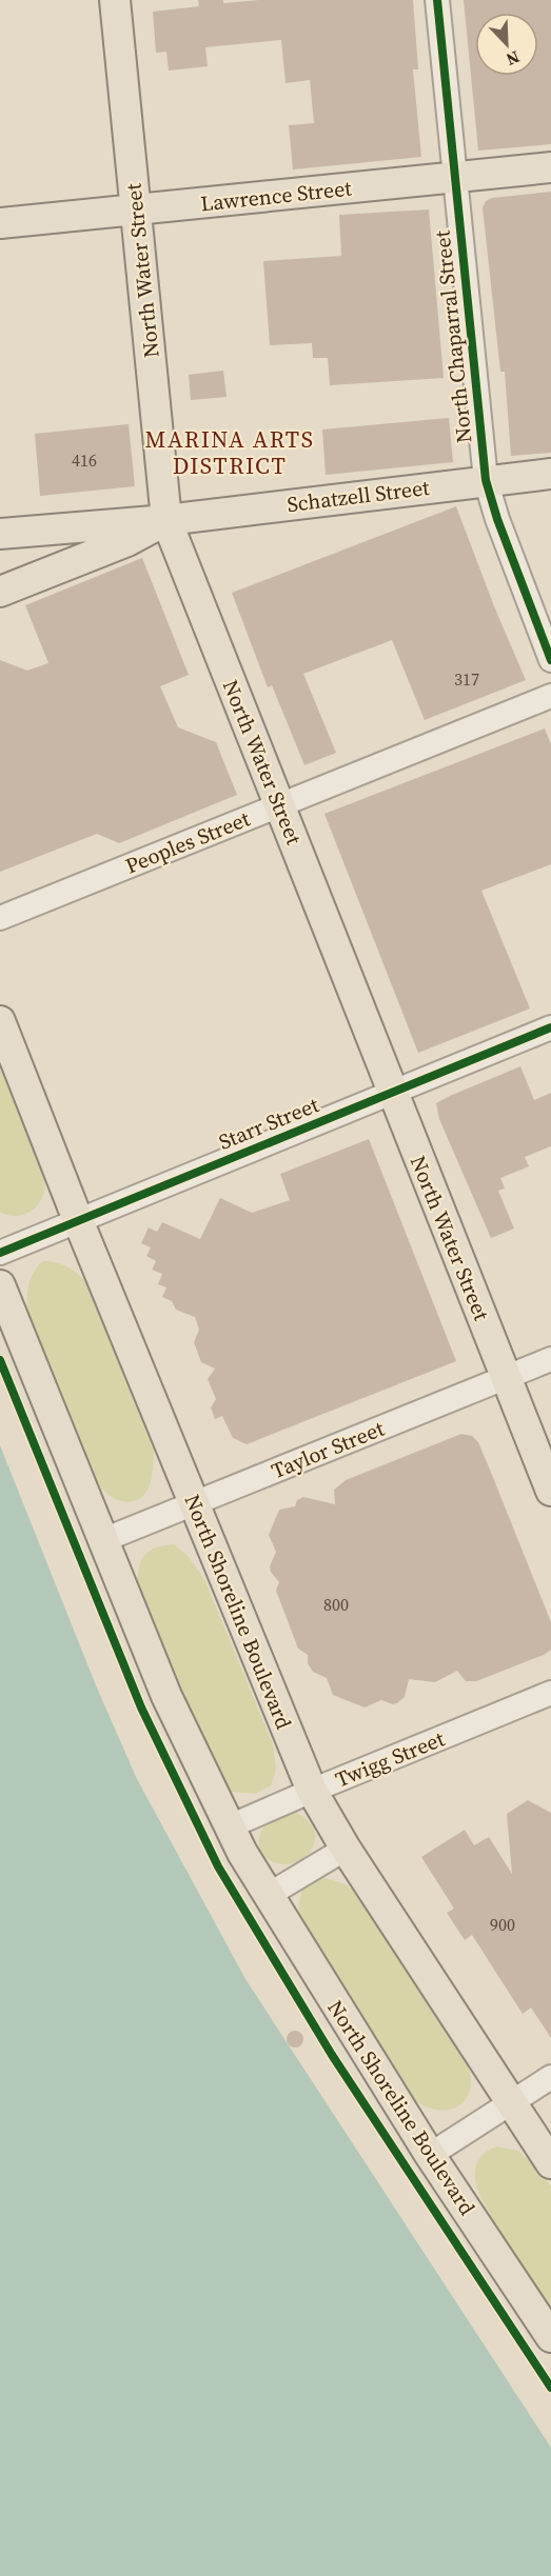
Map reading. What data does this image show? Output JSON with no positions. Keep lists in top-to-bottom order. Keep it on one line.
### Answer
{"streets":{"main road":["Lawrence Street","North Water Street","Schatzell Street","North Shoreline Boulevard"],"street":["North Chaparral Street","Peoples Street","Starr Street","Taylor Street","Twigg Street"]},"crossings":[["Lawrence Street","North Water Street"],["Lawrence Street","North Chaparral Street"],["North Water Street","Schatzell Street"],["North Water Street","Peoples Street"],["North Water Street","Starr Street"],["North Water Street","Taylor Street"],["North Chaparral Street","Schatzell Street"],["Starr Street","North Shoreline Boulevard"],["Taylor Street","North Shoreline Boulevard"],["North Shoreline Boulevard","Twigg Street"]],"districts":["MARINA ARTS DISTRICT"],"house_numbers":["416","317","800","900"],"north":"bottom right"}
